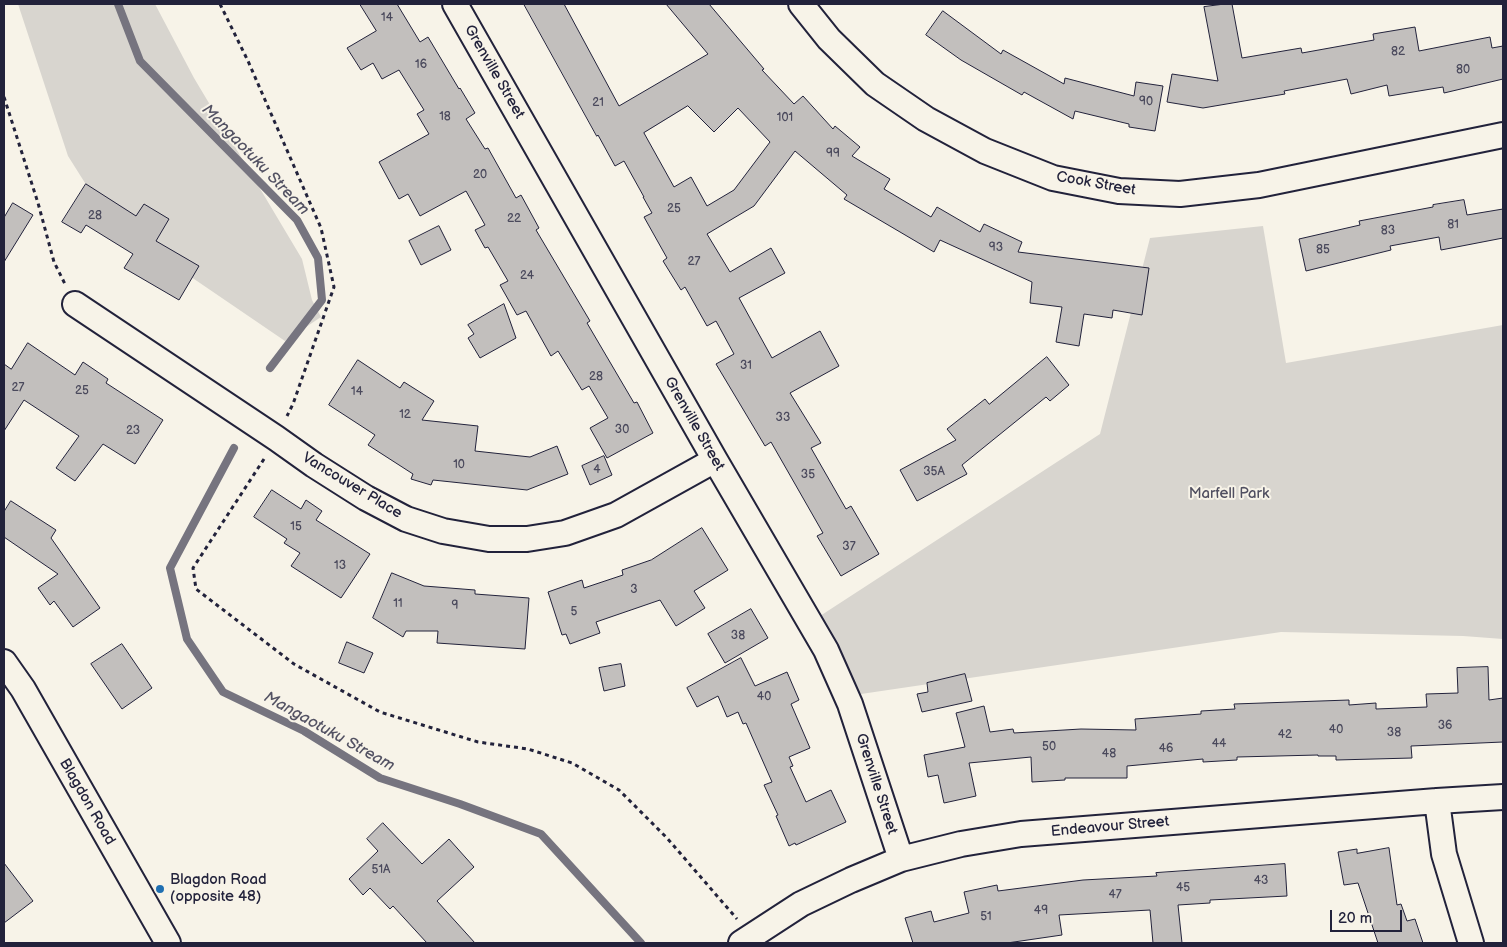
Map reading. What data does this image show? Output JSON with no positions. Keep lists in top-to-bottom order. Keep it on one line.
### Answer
{"streets":{"street":["Grenville Street","Cook Street","Vancouver Place","Blagdon Road","Endeavour Street"]},"crossings":[["Grenville Street","Vancouver Place"],["Grenville Street","Endeavour Street"]],"water":["Mangaotuku Stream"],"parks":["Marfell Park"],"places":["Blagdon Road (opposite 48)"],"house_numbers":["14","82","16","80","90","21","18","101","99","20","25","28","22","81","83","93","85","27","24","31","28","27","25","14","12","33","30","23","10","4","35A","35","15","37","13","3","11","9","5","38","40","36","40","38","42","44","50","46","48","51A","43","45","47","49","51"],"scale_bar":"20 m"}
